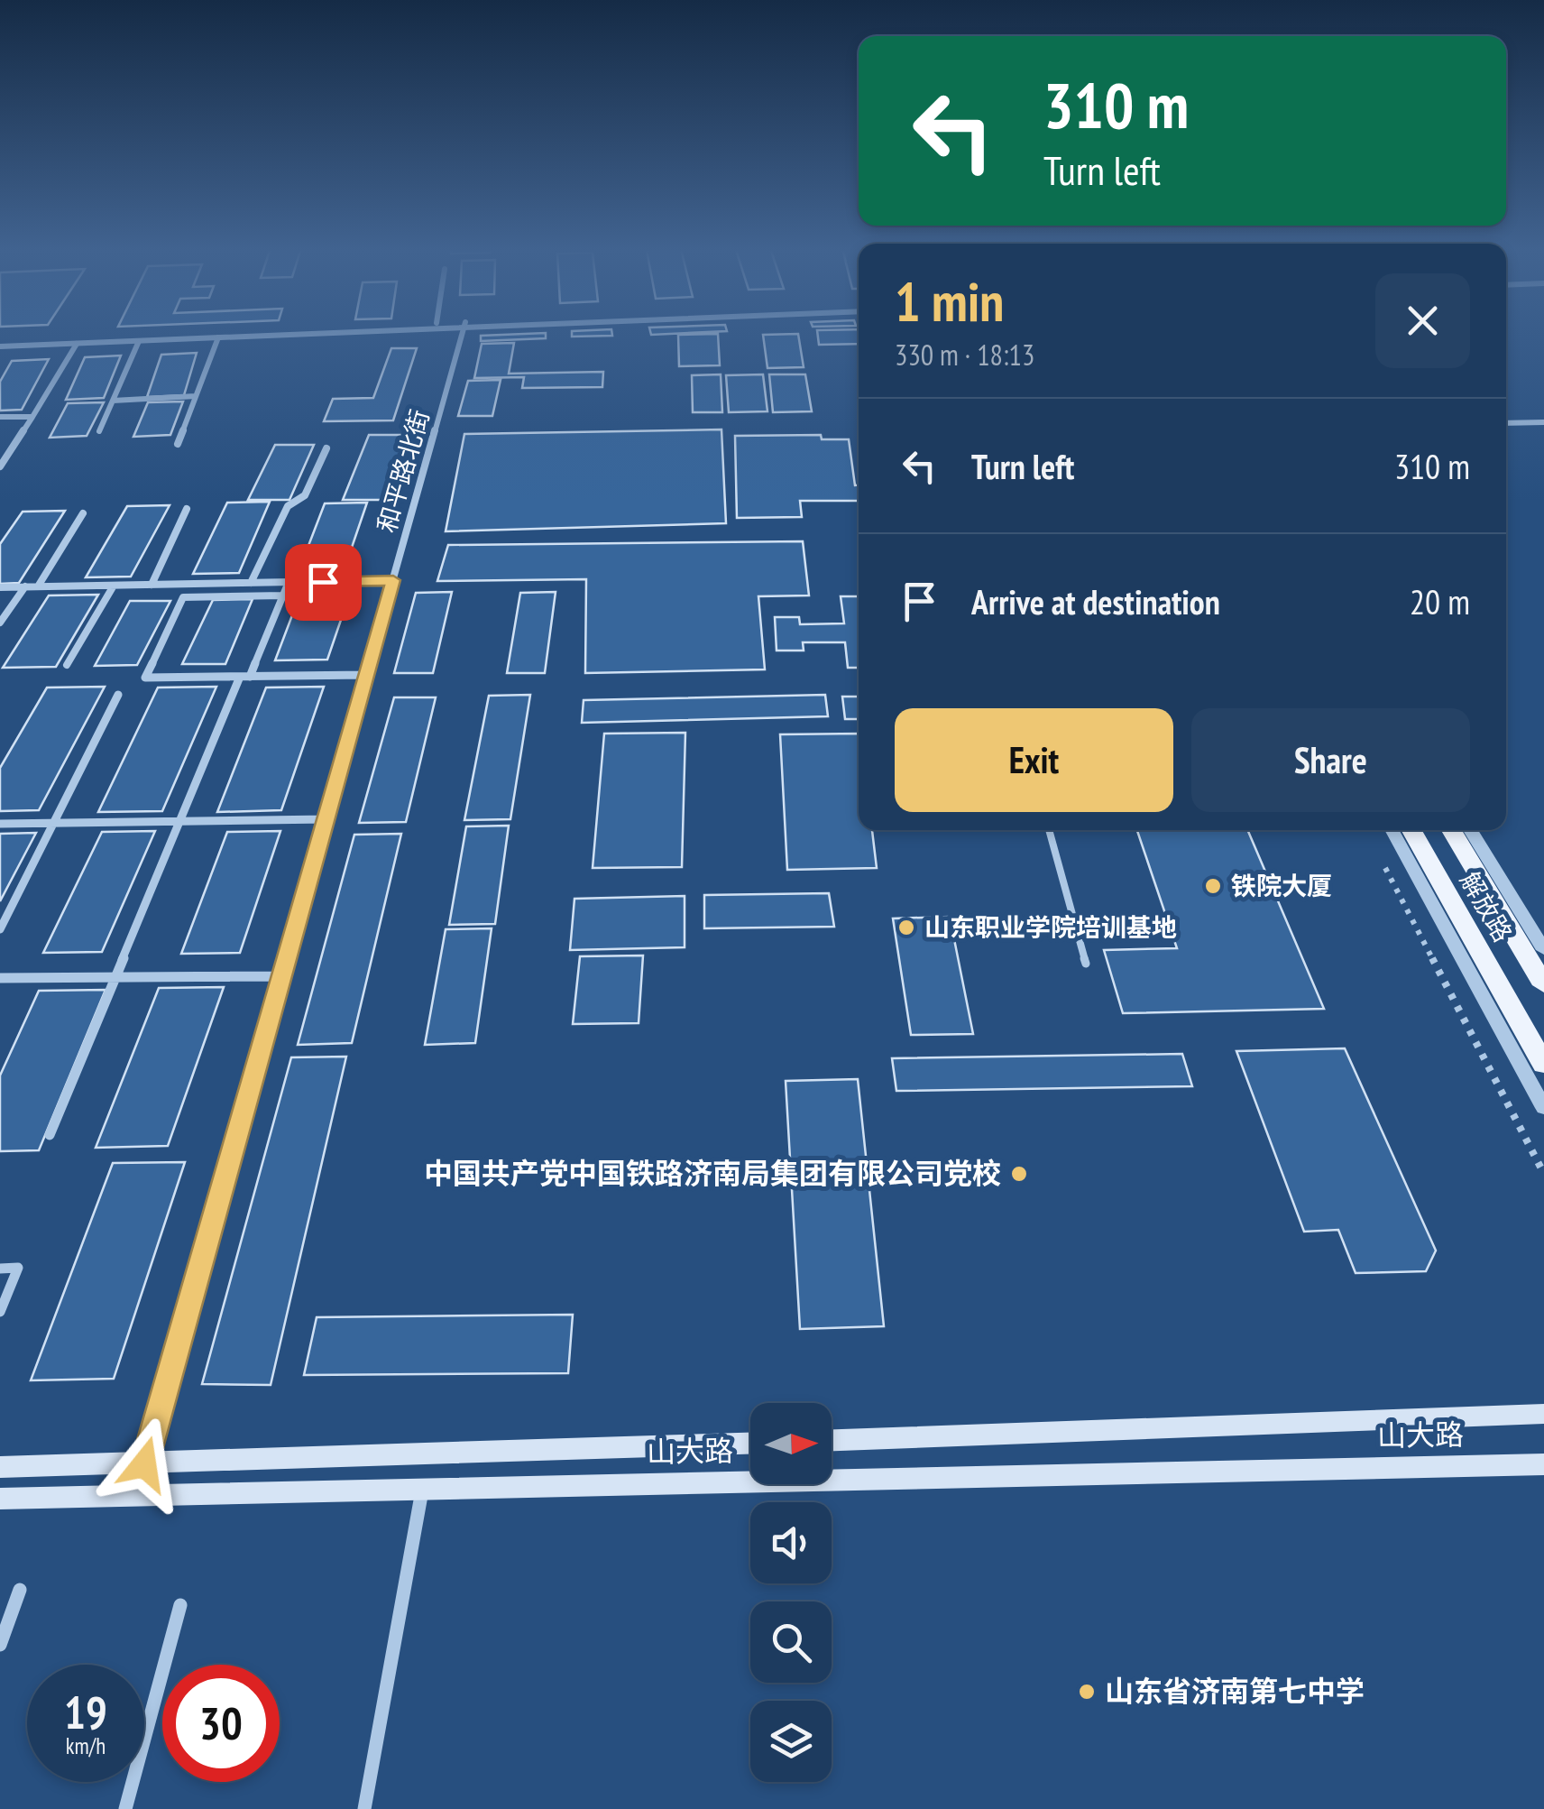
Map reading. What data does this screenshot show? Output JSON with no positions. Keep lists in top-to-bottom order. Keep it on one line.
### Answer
{"streets":{"main road":["解放路","山大路"],"street":["和平路北街"]},"crossings":[["和平路北街","山大路"]],"places":["铁院大厦","山东职业学院培训基地","中国共产党中国铁路济南局集团有限公司党校","山东省济南第七中学"],"north":"right","page":{"turn":["310 m","Turn left"],"heading":["1 min","330 m · 18:13"],"list":[{"name":"Turn left","value":"310 m"},{"name":"Arrive at destination","value":"20 m"}],"buttons":["Exit","Share"],"speed":"19 km/h","limit":"30"}}
